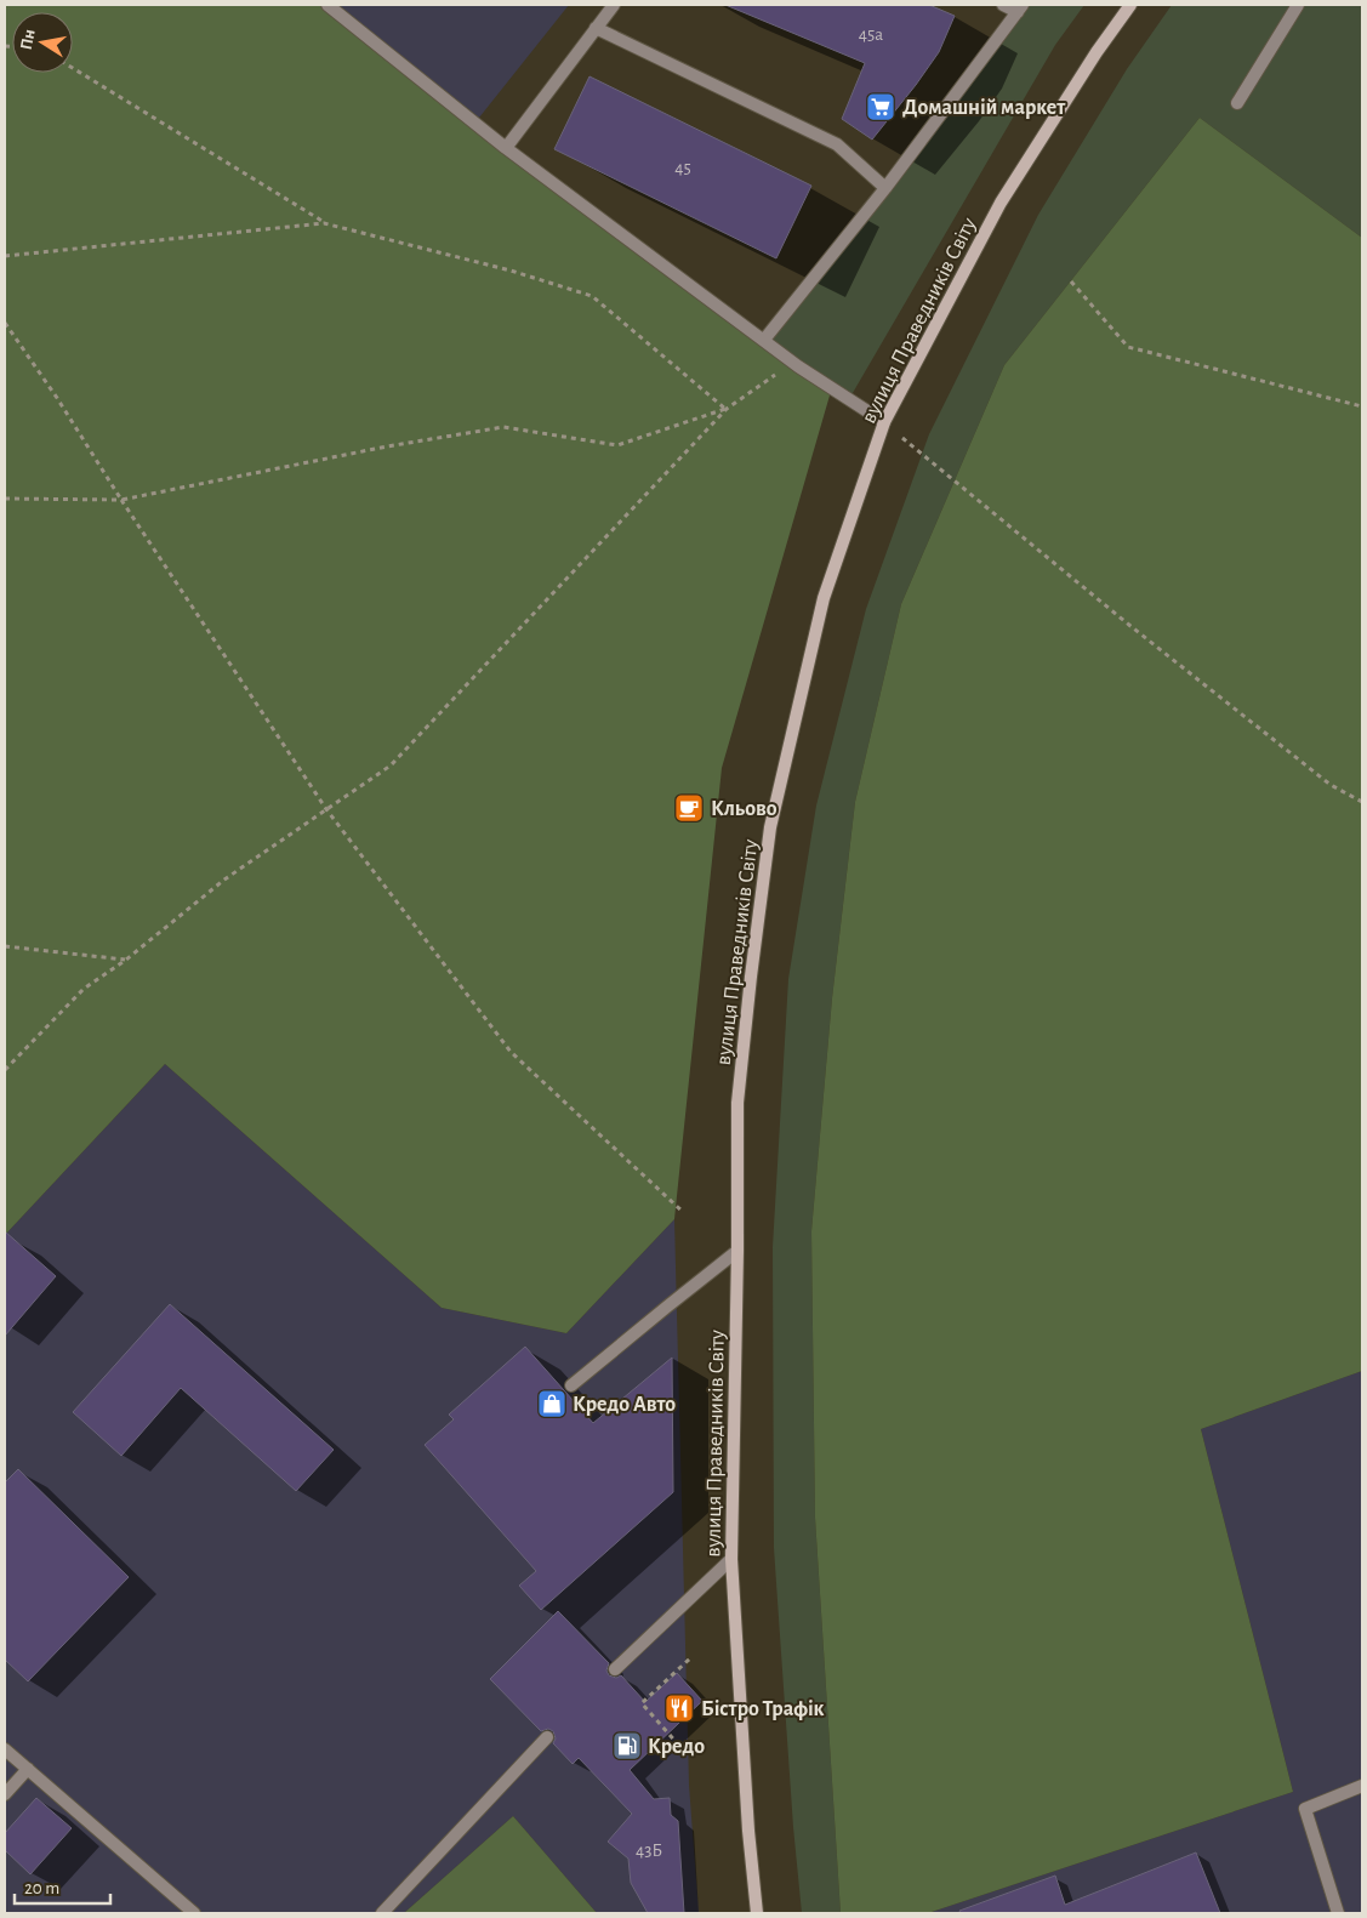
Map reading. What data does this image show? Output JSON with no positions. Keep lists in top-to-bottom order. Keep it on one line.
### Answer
{"streets":{"main road":["вулиця Праведників Світу"]},"places":{"supermarket":["Домашній маркет"],"cafe":["Кльово"],"shop":["Кредо Авто"],"restaurant":["Бістро Трафік"],"fuel station":["Кредо"]},"house_numbers":["45а","45","43Б"],"scale_bar":"20 m","north":"left"}
